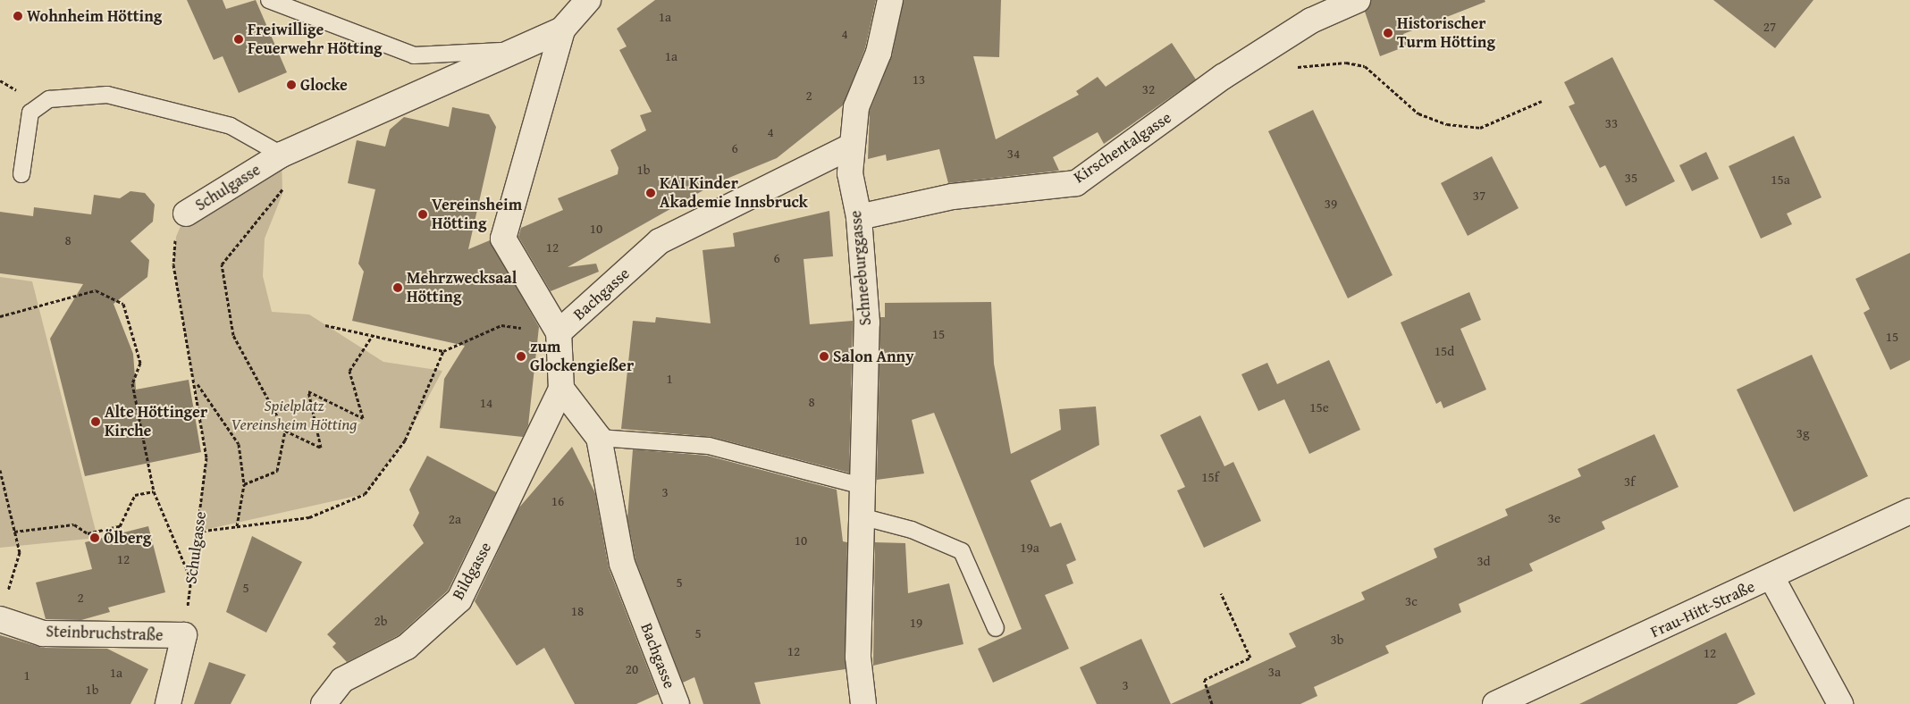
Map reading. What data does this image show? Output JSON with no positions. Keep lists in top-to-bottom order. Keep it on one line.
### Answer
{"streets":{"street":["Kirschentalgasse","Schulgasse","Schneeburggasse","Bachgasse","Bildgasse","Frau-Hitt-Straße","Steinbruchstraße"]},"crossings":[["Kirschentalgasse","Schneeburggasse"],["Schulgasse","Bachgasse"],["Schulgasse","Steinbruchstraße"],["Schneeburggasse","Bachgasse"],["Bachgasse","Bildgasse"]],"parks":["Spielplatz Vereinsheim Hötting"],"places":["Wohnheim Hötting","Historischer Turm Hötting","Freiwillige Feuerwehr Hötting","Glocke","KAI Kinder Akademie Innsbruck","Vereinsheim Hötting","Mehrzwecksaal Hötting","zum Glockengießer","Salon Anny","Alte Höttinger Kirche","Ölberg"],"house_numbers":["1a","27","4","1a","13","32","2","33","4","6","34","1b","35","15a","37","39","10","8","12","6","15","15","15d","1","8","14","15e","3g","15f","3f","3","16","3e","2a","10","19a","12","3d","5","5","2","3c","18","2b","19","5","3b","12","12","20","3a","1a","1","3","1b"]}
